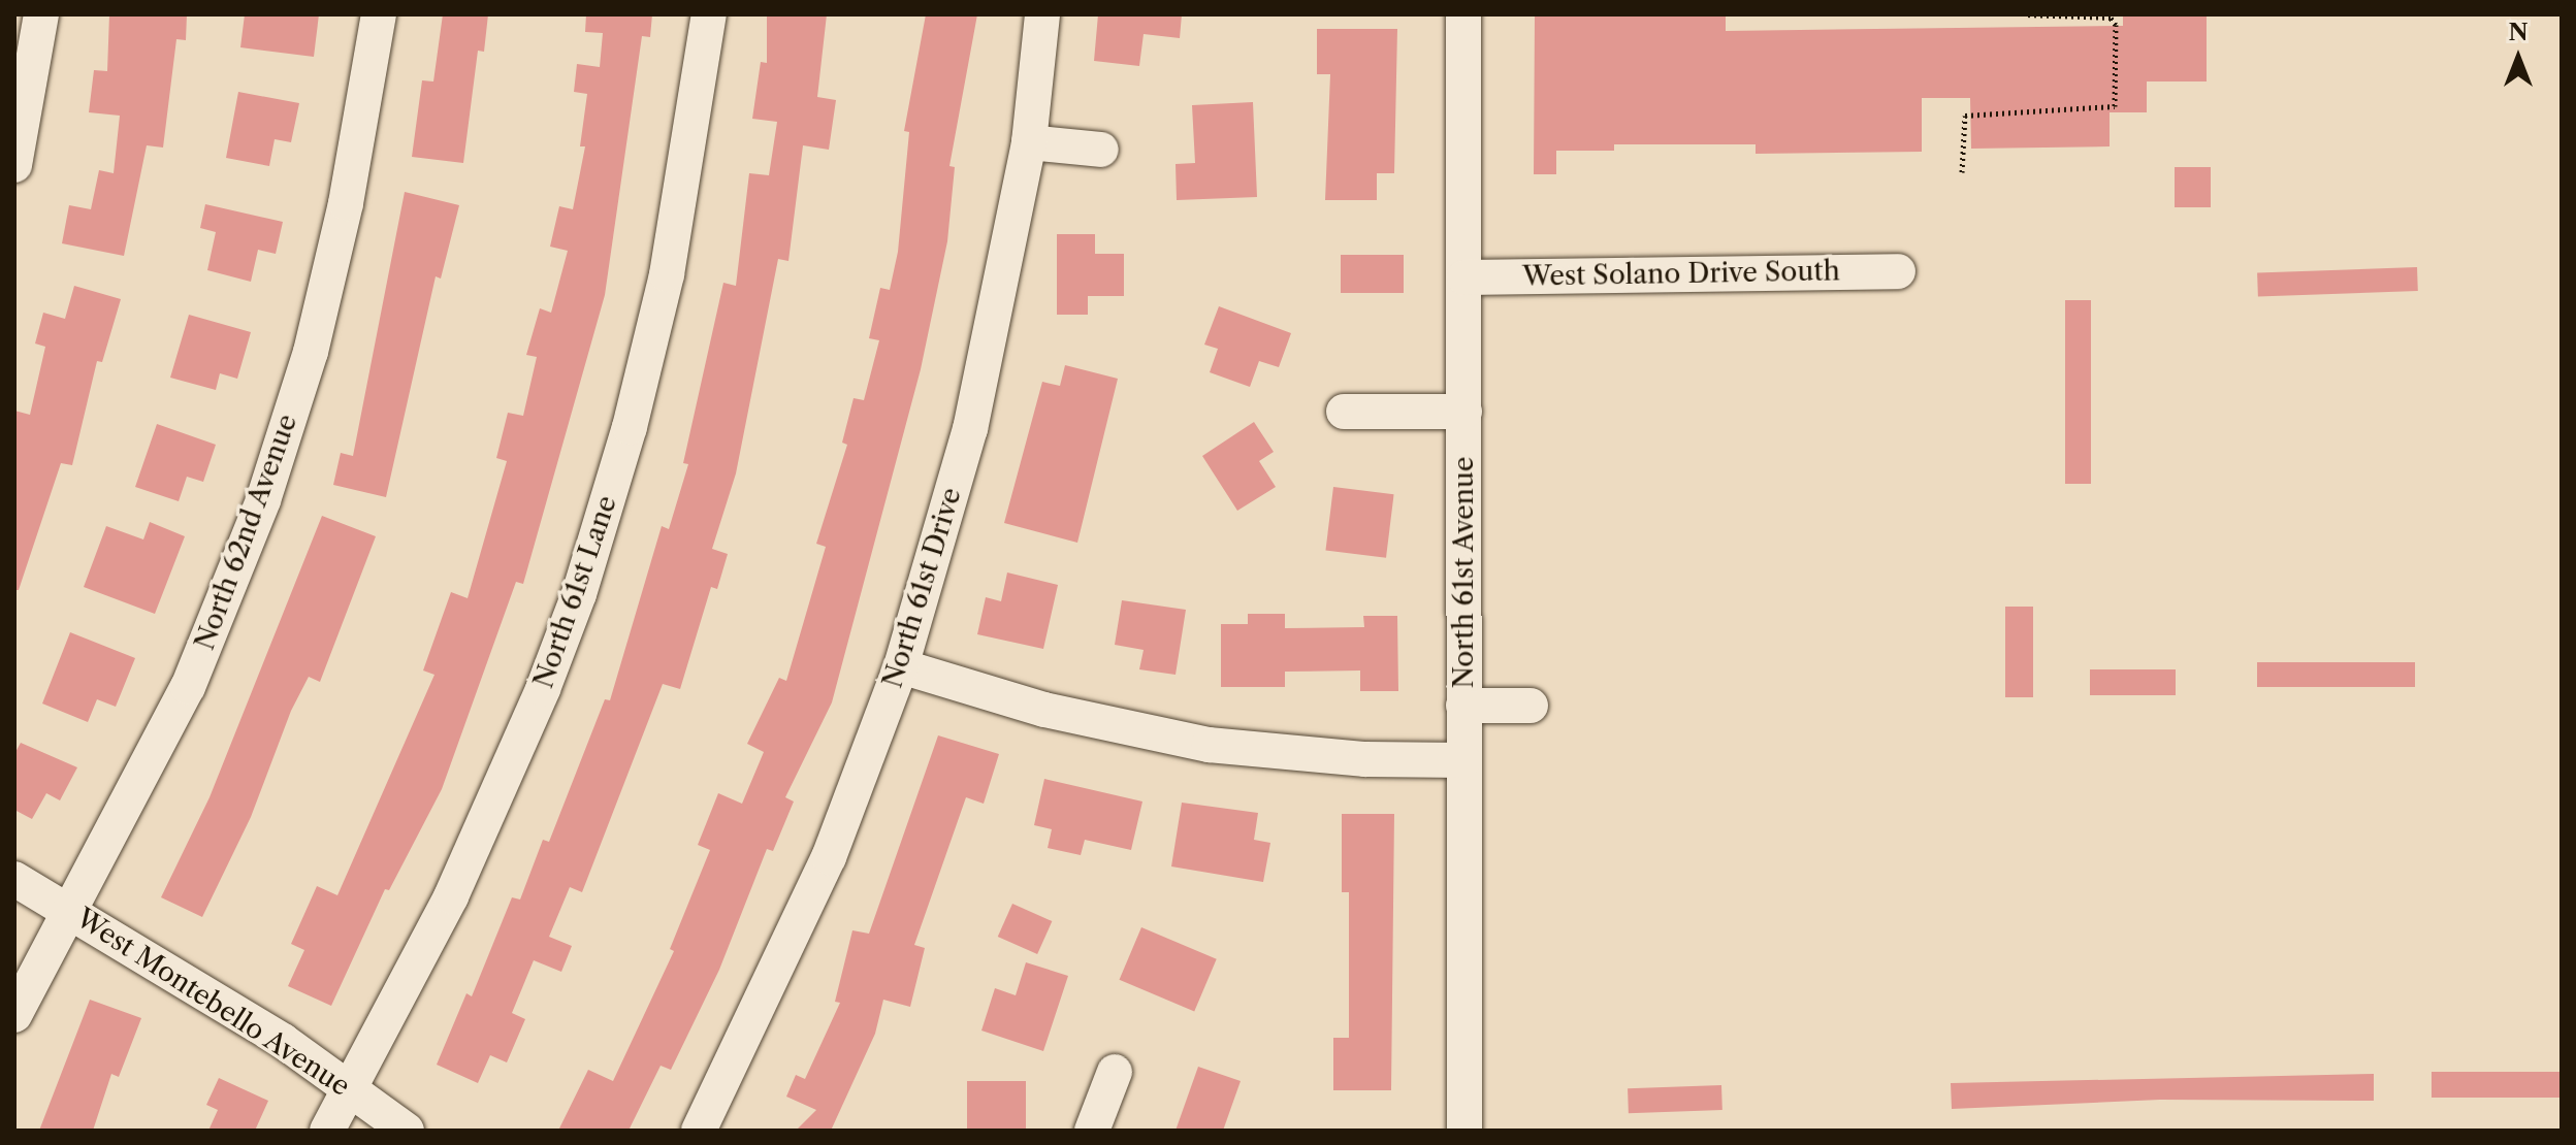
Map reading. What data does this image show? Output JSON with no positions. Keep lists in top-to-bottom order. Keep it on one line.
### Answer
{"streets":{"street":["West Solano Drive South","North 62nd Avenue","North 61st Avenue","North 61st Drive","North 61st Lane","West Montebello Avenue"]},"crossings":[["West Solano Drive South","North 61st Avenue"],["North 62nd Avenue","West Montebello Avenue"],["North 61st Lane","West Montebello Avenue"]],"north":"top"}
